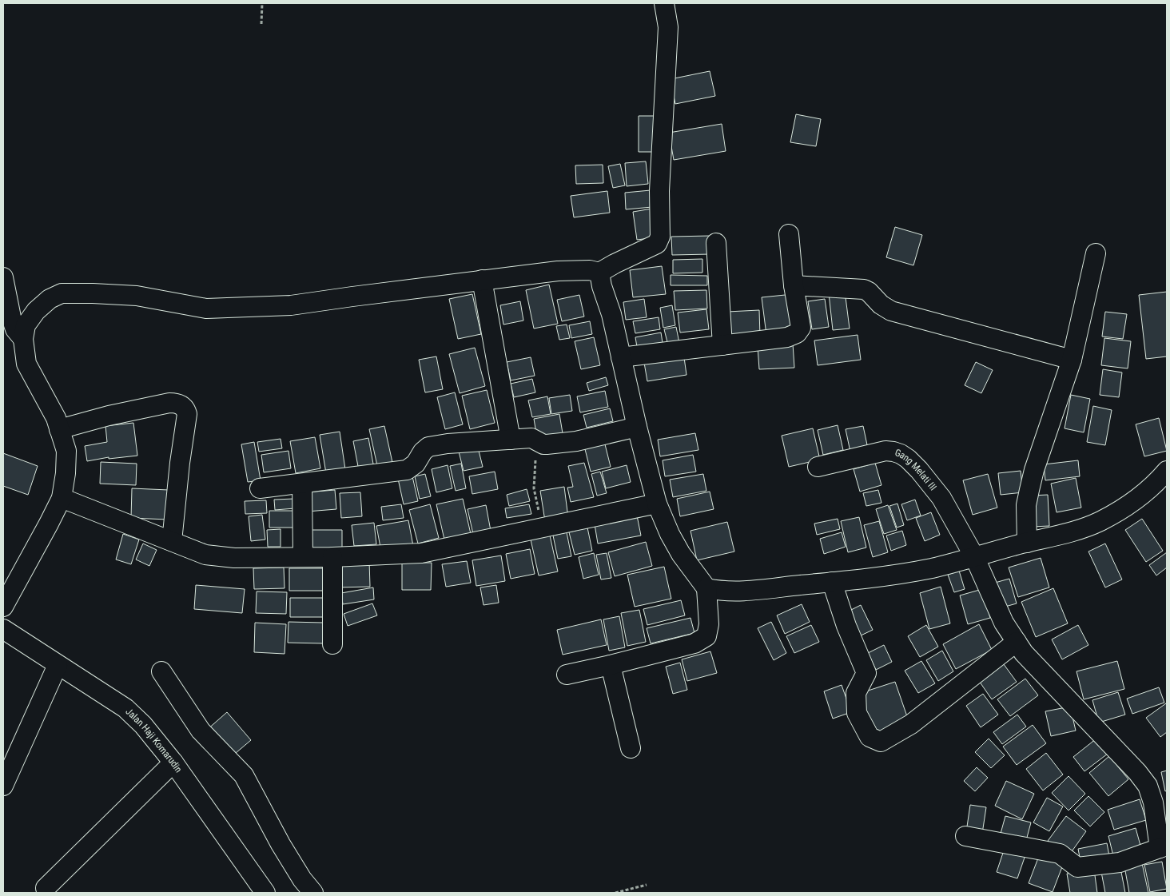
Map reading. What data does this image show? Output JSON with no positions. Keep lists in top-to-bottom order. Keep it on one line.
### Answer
{"streets":{"street":["Gang Melati III","Jalan Haji Komarudin"]}}
